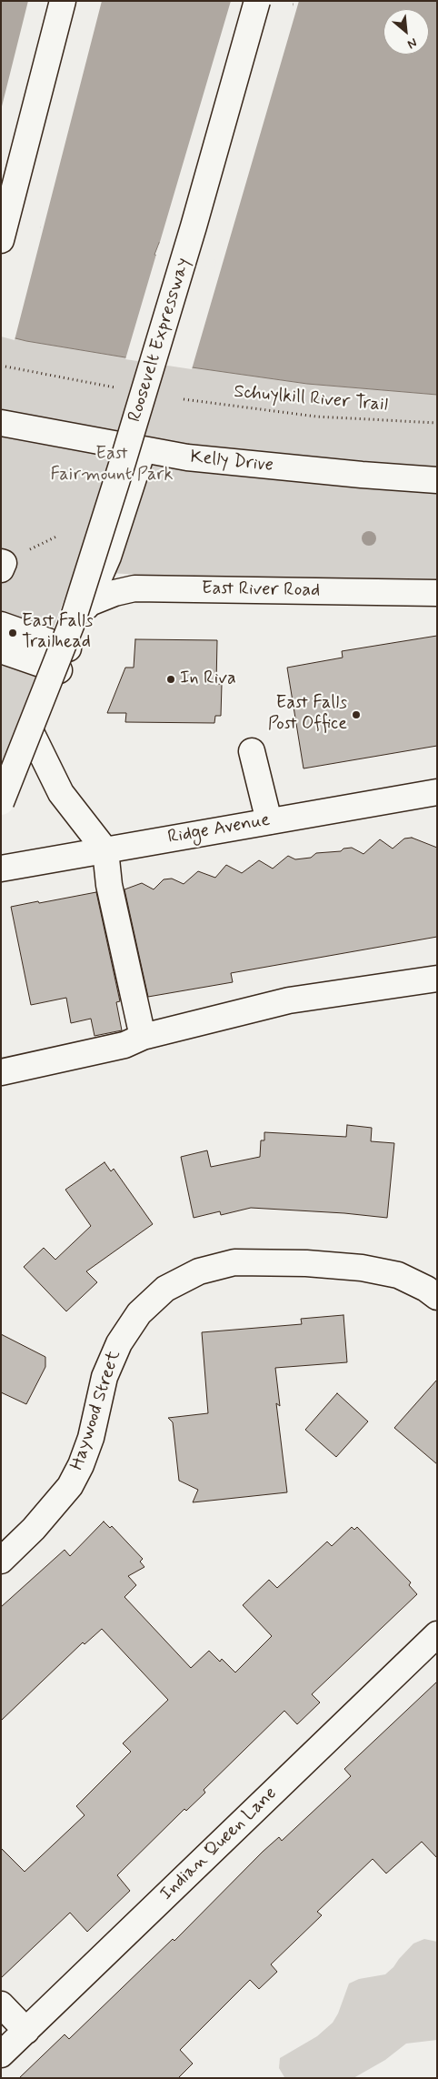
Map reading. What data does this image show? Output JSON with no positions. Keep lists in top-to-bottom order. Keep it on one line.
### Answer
{"streets":{"main road":["Roosevelt Expressway","Kelly Drive","East River Road","Ridge Avenue","Haywood Street","Indian Queen Lane"],"path":["Schuylkill River Trail"]},"parks":["East Fairmount Park"],"places":["East Falls Trailhead","In Riva","East Falls Post Office"],"north":"bottom right"}
